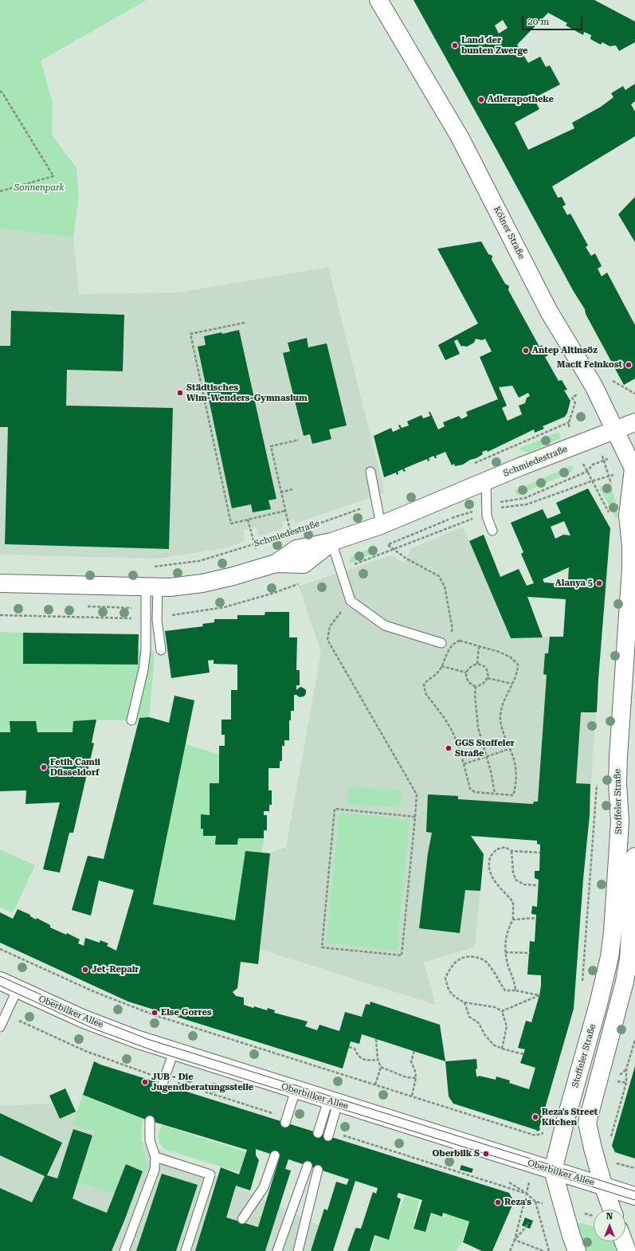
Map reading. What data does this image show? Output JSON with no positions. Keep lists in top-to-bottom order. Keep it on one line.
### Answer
{"streets":{"main road":["Kölner Straße","Schmiedestraße","Stoffeler Straße","Oberbilker Allee"]},"crossings":[["Kölner Straße","Schmiedestraße"],["Kölner Straße","Stoffeler Straße"],["Stoffeler Straße","Oberbilker Allee"]],"parks":["Sonnenpark"],"places":["Land der bunten Zwerge","Adlerapotheke","Antep Altinsöz","Macit Feinkost","Städtisches Wim-Wenders-Gymnasium","Alanya 5","GGS Stoffeler Straße","Fetih Camii Düsseldorf","Jet-Repair","Else Gorres","JUB - Die Jugendberatungsstelle","Reza's Street Kitchen","Oberbilk S","Reza's"],"scale_bar":"20 m","north":"top"}
